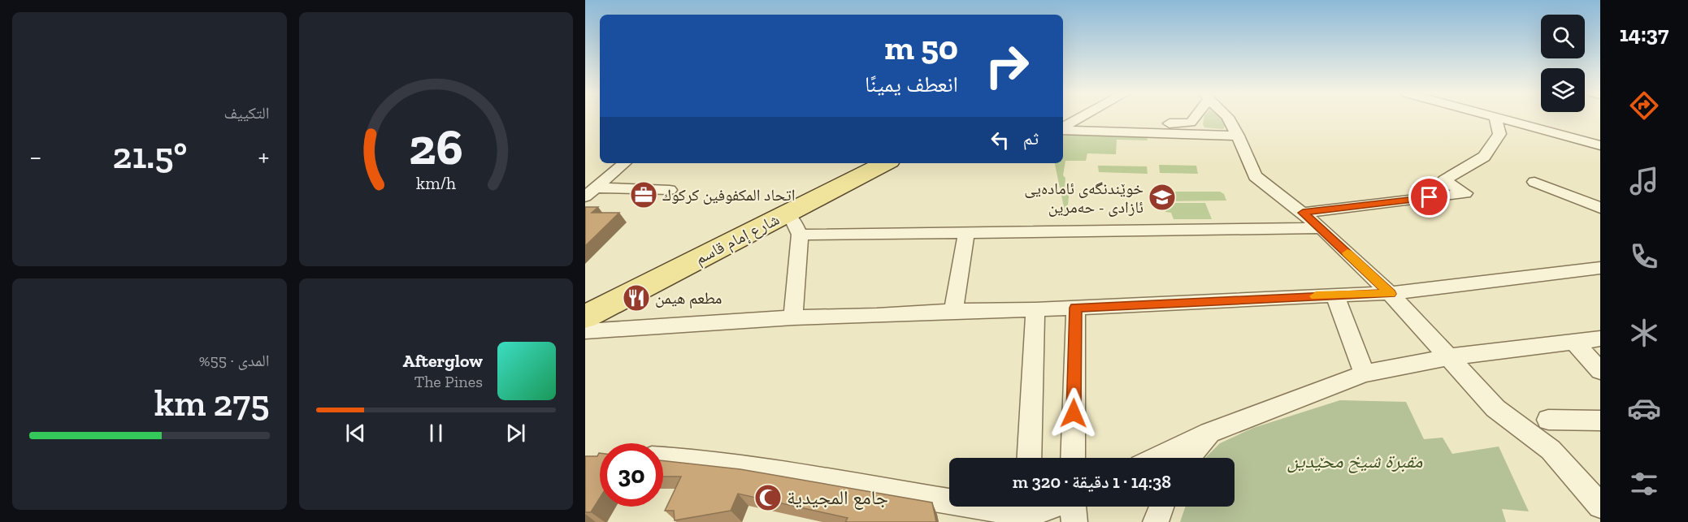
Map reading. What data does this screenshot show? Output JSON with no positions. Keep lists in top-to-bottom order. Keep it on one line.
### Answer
{"streets":{"main road":["شارع إمام قاسم"]},"parks":["مقبرة شيخ محێدین"],"places":{"office":["اتحاد المكفوفين كركوك"],"school or university":["خوێندنگەی ئامادەیی ئازادی - حەمرین"],"restaurant":["مطعم هيمن"],"mosque":["جامع المجيدية"]},"page":{"tabs":"14:37","tile":["التكييف",["المدى · 55%","275 km"]],"turn":["50 m","انعطف يمينًا"],"then":"ثم","heat":["−","21.5°","+"],"song":["Afterglow","The Pines"],"limit":"30","trip":"14:38 · 1 دقيقة · 320 m","gauge":["26","km/h"]}}
